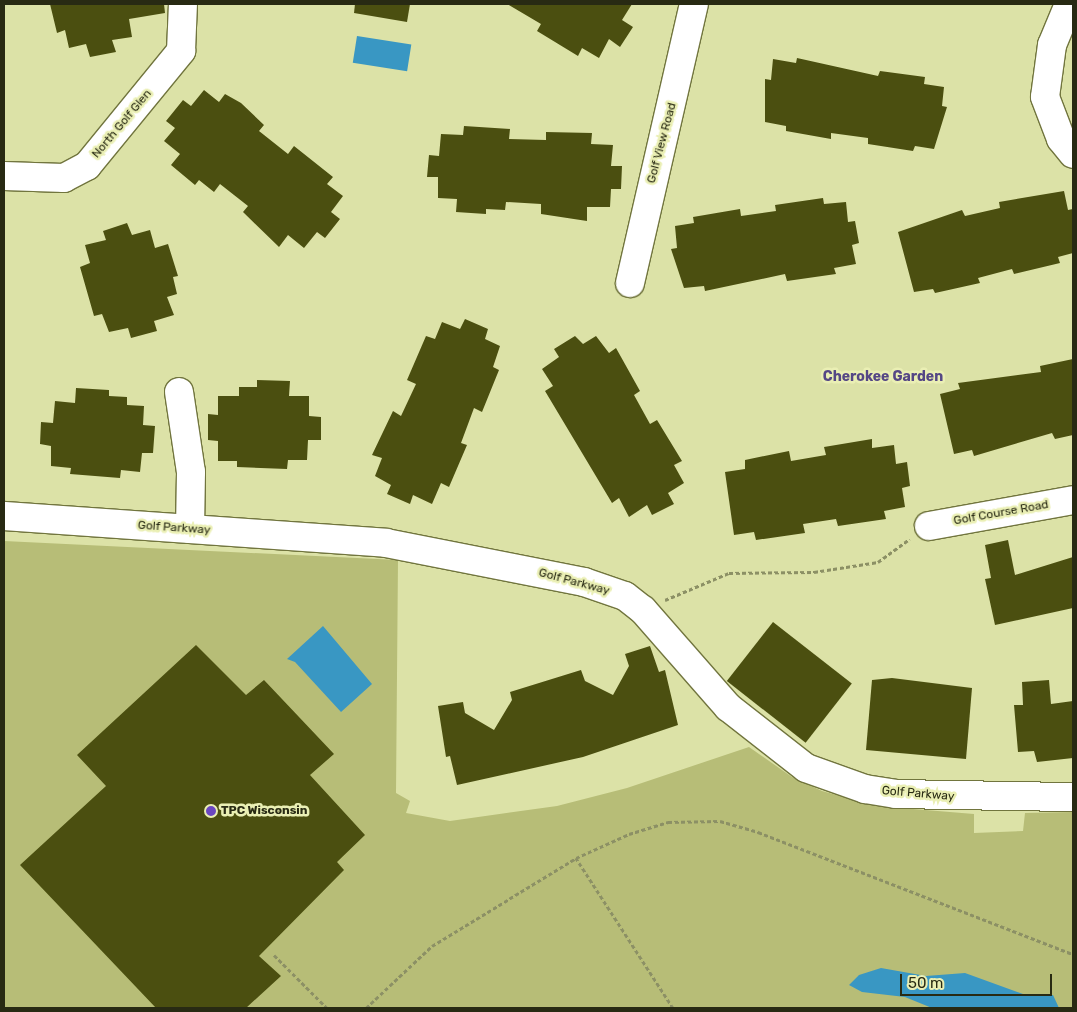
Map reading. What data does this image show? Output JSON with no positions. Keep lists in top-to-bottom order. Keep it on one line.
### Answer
{"streets":{"street":["North Golf Glen","Golf View Road","Golf Course Road","Golf Parkway"]},"districts":["Cherokee Garden"],"places":["TPC Wisconsin"],"scale_bar":"50 m"}
